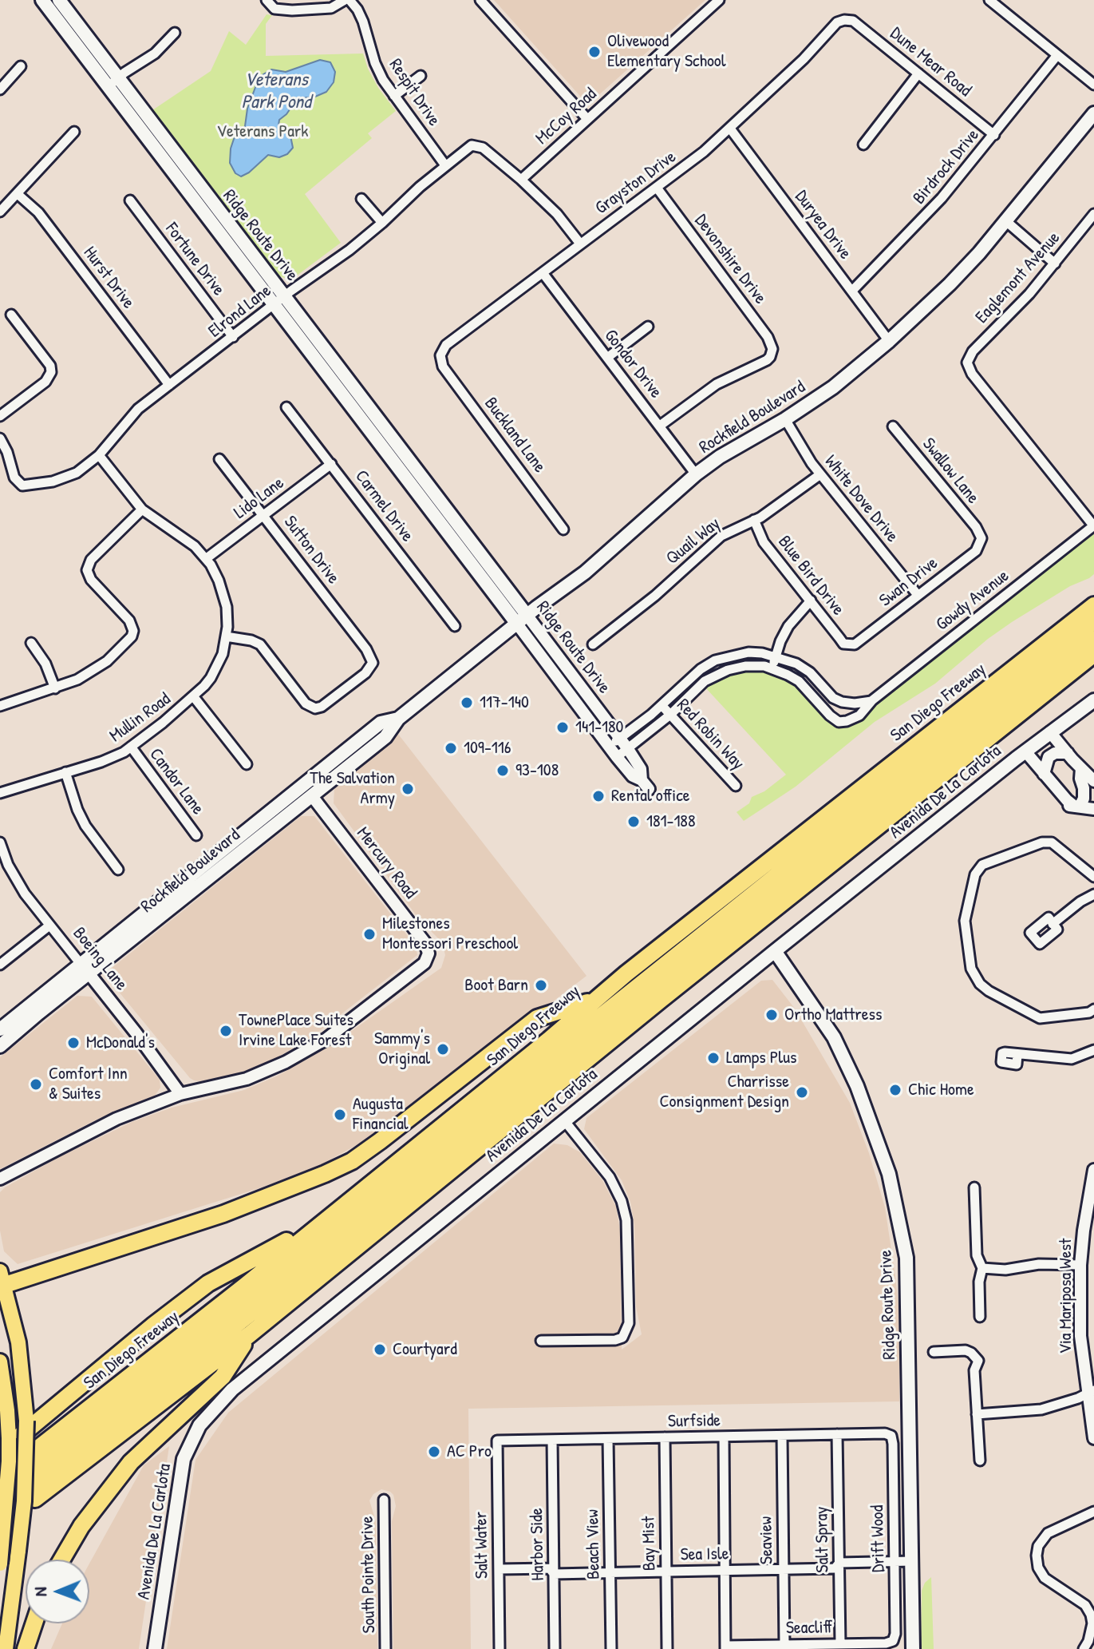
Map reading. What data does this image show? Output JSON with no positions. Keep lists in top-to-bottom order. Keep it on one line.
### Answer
{"streets":{"highway":["San Diego Freeway"],"main road":["Ridge Route Drive","Rockfield Boulevard","Avenida De La Carlota"],"street":["Dune Mear Road","Respit Drive","McCoy Road","Birdrock Drive","Grayston Drive","Duryea Drive","Fortune Drive","Devonshire Drive","Hurst Drive","Eaglemont Avenue","Elrond Lane","Gondor Drive","Buckland Lane","Swallow Lane","Lido Lane","White Dove Drive","Carmel Drive","Quail Way","Sutton Drive","Blue Bird Drive","Swan Drive","Gowdy Avenue","Mullin Road","Red Robin Way","Candor Lane","Mercury Road","Boeing Lane","Via Mariposa West","Surfside","Drift Wood","Salt Spray","Seaview","Bay Mist","Harbor Side","Beach View","Salt Water","Sea Isle","South Pointe Drive","Seacliff"]},"crossings":[["Dune Mear Road","Birdrock Drive"],["Dune Mear Road","Grayston Drive"],["Respit Drive","Elrond Lane"],["McCoy Road","Elrond Lane"],["Birdrock Drive","Duryea Drive"],["Grayston Drive","Duryea Drive"],["Grayston Drive","Devonshire Drive"],["Grayston Drive","Gondor Drive"],["Grayston Drive","Buckland Lane"],["Duryea Drive","Rockfield Boulevard"],["Ridge Route Drive","Elrond Lane"],["Ridge Route Drive","Rockfield Boulevard"],["Ridge Route Drive","Gowdy Avenue"],["Ridge Route Drive","Avenida De La Carlota"],["Ridge Route Drive","Sea Isle"],["Fortune Drive","Elrond Lane"],["Devonshire Drive","Gondor Drive"],["Hurst Drive","Elrond Lane"],["Eaglemont Avenue","Gowdy Avenue"],["Gondor Drive","Rockfield Boulevard"],["Rockfield Boulevard","White Dove Drive"],["Rockfield Boulevard","Mercury Road"],["Rockfield Boulevard","Boeing Lane"],["Swallow Lane","Swan Drive"],["Lido Lane","Carmel Drive"],["Lido Lane","Sutton Drive"],["Lido Lane","Mullin Road"],["White Dove Drive","Quail Way"],["White Dove Drive","Swan Drive"],["Quail Way","Blue Bird Drive"],["Sutton Drive","Mullin Road"],["Blue Bird Drive","Swan Drive"],["Gowdy Avenue","Red Robin Way"],["Mullin Road","Candor Lane"],["Mercury Road","Boeing Lane"],["Surfside","Drift Wood"],["Surfside","Salt Spray"],["Surfside","Seaview"],["Surfside","Bay Mist"],["Surfside","Harbor Side"],["Surfside","Beach View"],["Surfside","Salt Water"],["Drift Wood","Sea Isle"],["Drift Wood","Seacliff"],["Salt Spray","Sea Isle"],["Salt Spray","Seacliff"],["Seaview","Sea Isle"],["Seaview","Seacliff"],["Bay Mist","Sea Isle"],["Harbor Side","Sea Isle"],["Beach View","Sea Isle"],["Salt Water","Sea Isle"]],"water":["Veterans Park Pond"],"parks":["Veterans Park"],"places":["Olivewood Elementary School","117-140","141-180","109-116","93-108","The Salvation Army","Rental office","181-188","Milestones Montessori Preschool","Boot Barn","Ortho Mattress","TownePlace Suites Irvine Lake Forest","McDonald's","Sammy's Original","Lamps Plus","Comfort Inn & Suites","Chic Home","Charrisse Consignment Design","Augusta Financial","Courtyard","AC Pro"],"north":"left"}
